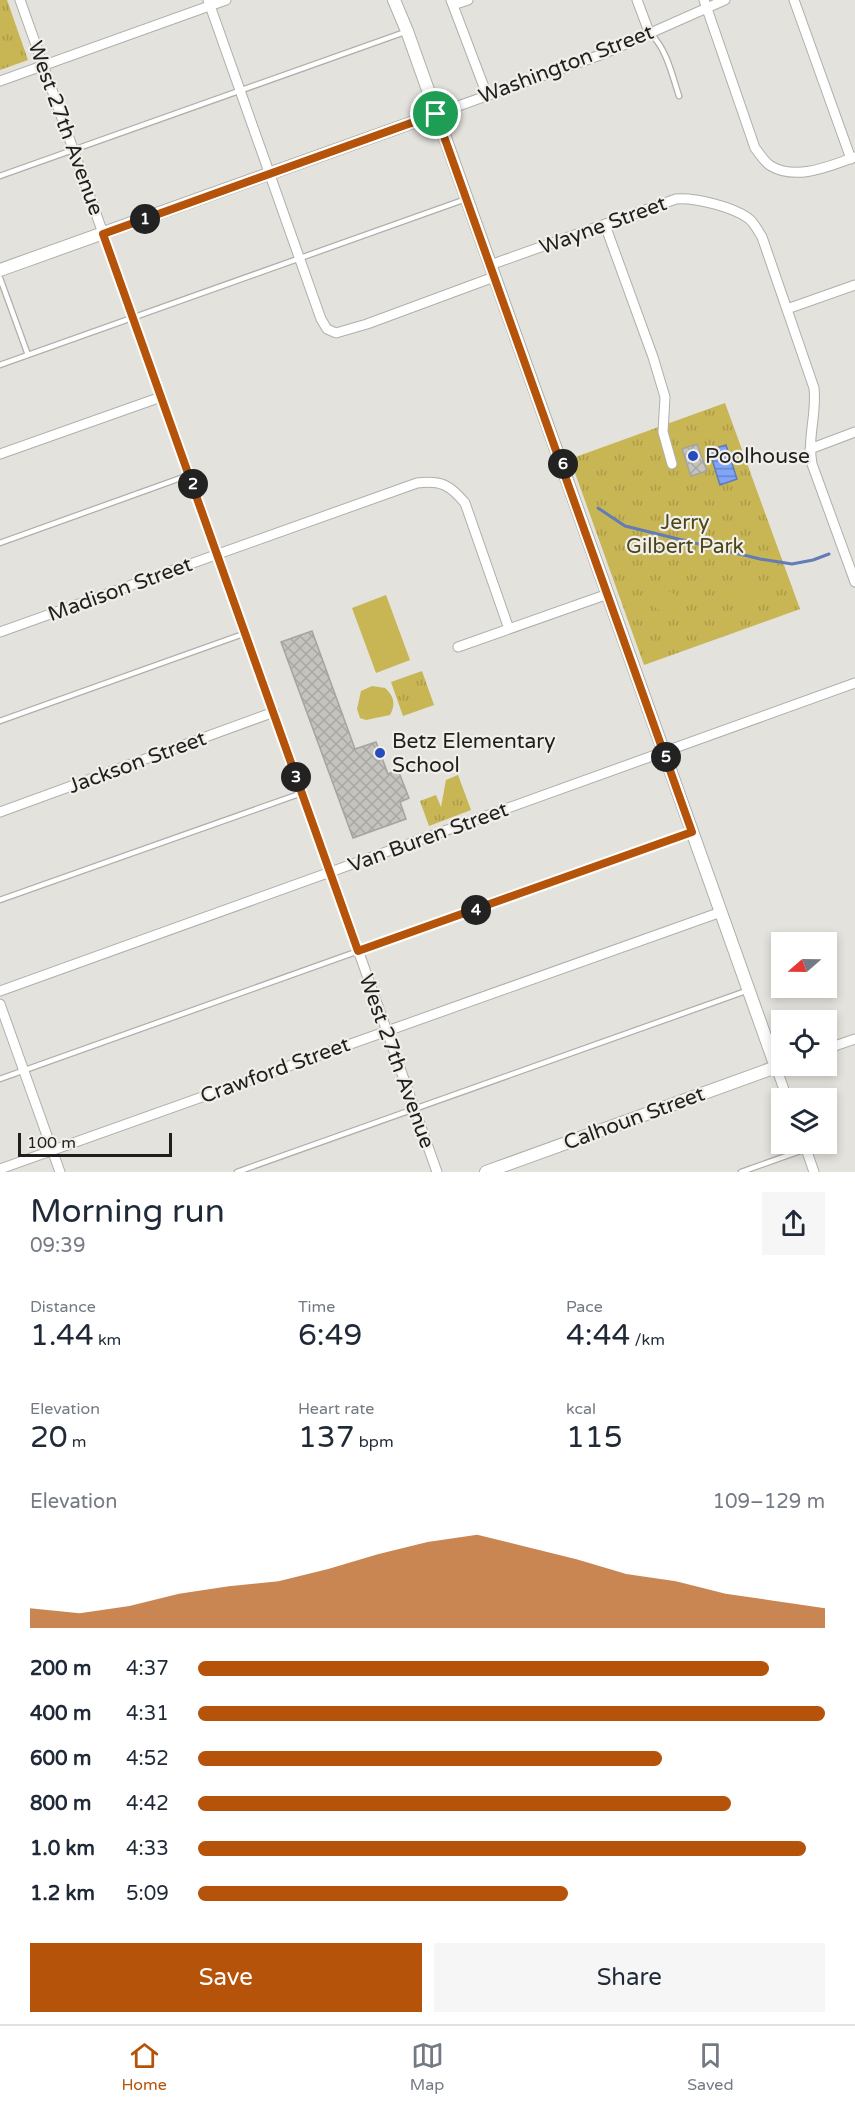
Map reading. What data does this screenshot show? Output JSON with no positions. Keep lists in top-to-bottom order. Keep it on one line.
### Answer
{"streets":{"street":["Washington Street","West 27th Avenue","Wayne Street","Madison Street","Jackson Street","Van Buren Street","Crawford Street","Calhoun Street"]},"crossings":[["Washington Street","West 27th Avenue"],["West 27th Avenue","Madison Street"],["West 27th Avenue","Jackson Street"],["West 27th Avenue","Van Buren Street"],["West 27th Avenue","Crawford Street"]],"parks":["Jerry Gilbert Park"],"places":["Poolhouse","Betz Elementary School"],"scale_bar":"100 m","north":"left","page":{"pins":["1","6","2","5","3","4"],"scale":"100 m","heading":["Morning run","09:39"],"stats":[["Distance","1.44 km"],["Time","6:49"],["Pace","4:44 /km"],["Elevation","20 m"],["Heart rate","137 bpm"],["kcal","115"]],"chart":["Elevation","109–129 m"],"list":[{"name":"200 m","note":"4:37"},{"name":"400 m","note":"4:31"},{"name":"600 m","note":"4:52"},{"name":"800 m","note":"4:42"},{"name":"1.0 km","note":"4:33"},{"name":"1.2 km","note":"5:09"}],"buttons":["Save","Share"],"tabs":["Home","Map","Saved"]}}
